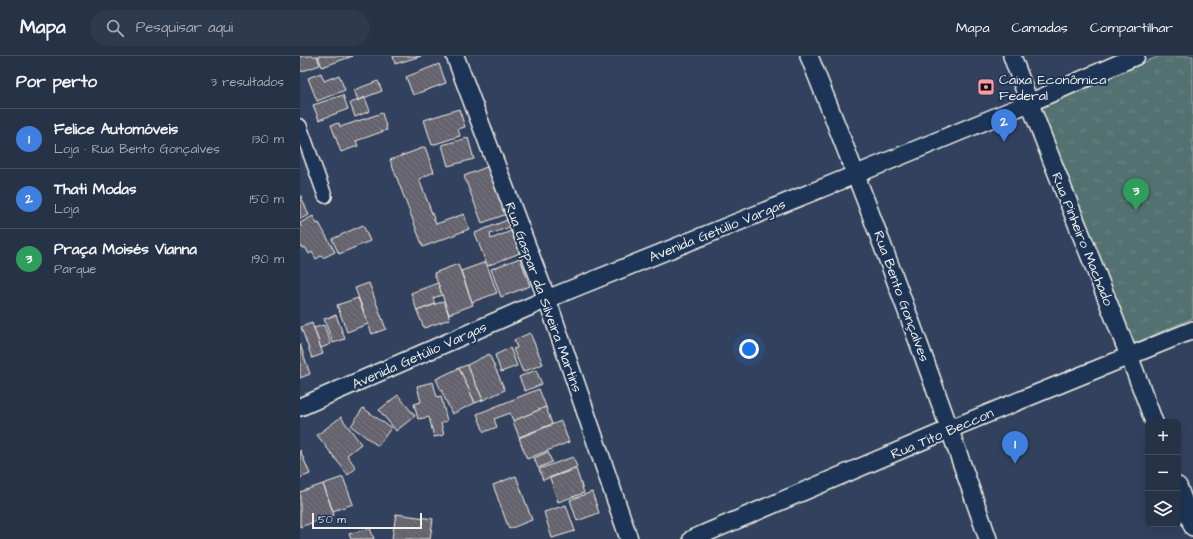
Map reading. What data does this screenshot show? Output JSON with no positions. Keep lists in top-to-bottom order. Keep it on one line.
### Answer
{"streets":{"street":["Avenida Getúlio Vargas","Rua Pinheiro Machado","Rua Bento Gonçalves","Rua Gaspar da Silveira Martins","Rua Tito Beccon"]},"crossings":[["Avenida Getúlio Vargas","Rua Pinheiro Machado"],["Avenida Getúlio Vargas","Rua Bento Gonçalves"],["Avenida Getúlio Vargas","Rua Gaspar da Silveira Martins"],["Rua Pinheiro Machado","Rua Tito Beccon"],["Rua Bento Gonçalves","Rua Tito Beccon"]],"places":{"bank":["Caixa Econômica Federal"]},"scale_bar":"50 m","page":{"header":"Mapa","search":"Pesquisar aqui","nav":["Mapa","Camadas","Compartilhar"],"heading":["Por perto","3 resultados"],"list":[{"mark":"1","name":"Felice Automóveis","note":"Loja · Rua Bento Gonçalves","value":"130 m"},{"mark":"2","name":"Thati Modas","note":"Loja","value":"150 m"},{"mark":"3","name":"Praça Moisés Vianna","note":"Parque","value":"190 m"}],"pins":["2","3","1"],"map_buttons":["+","−"],"scale":"50 m"}}
